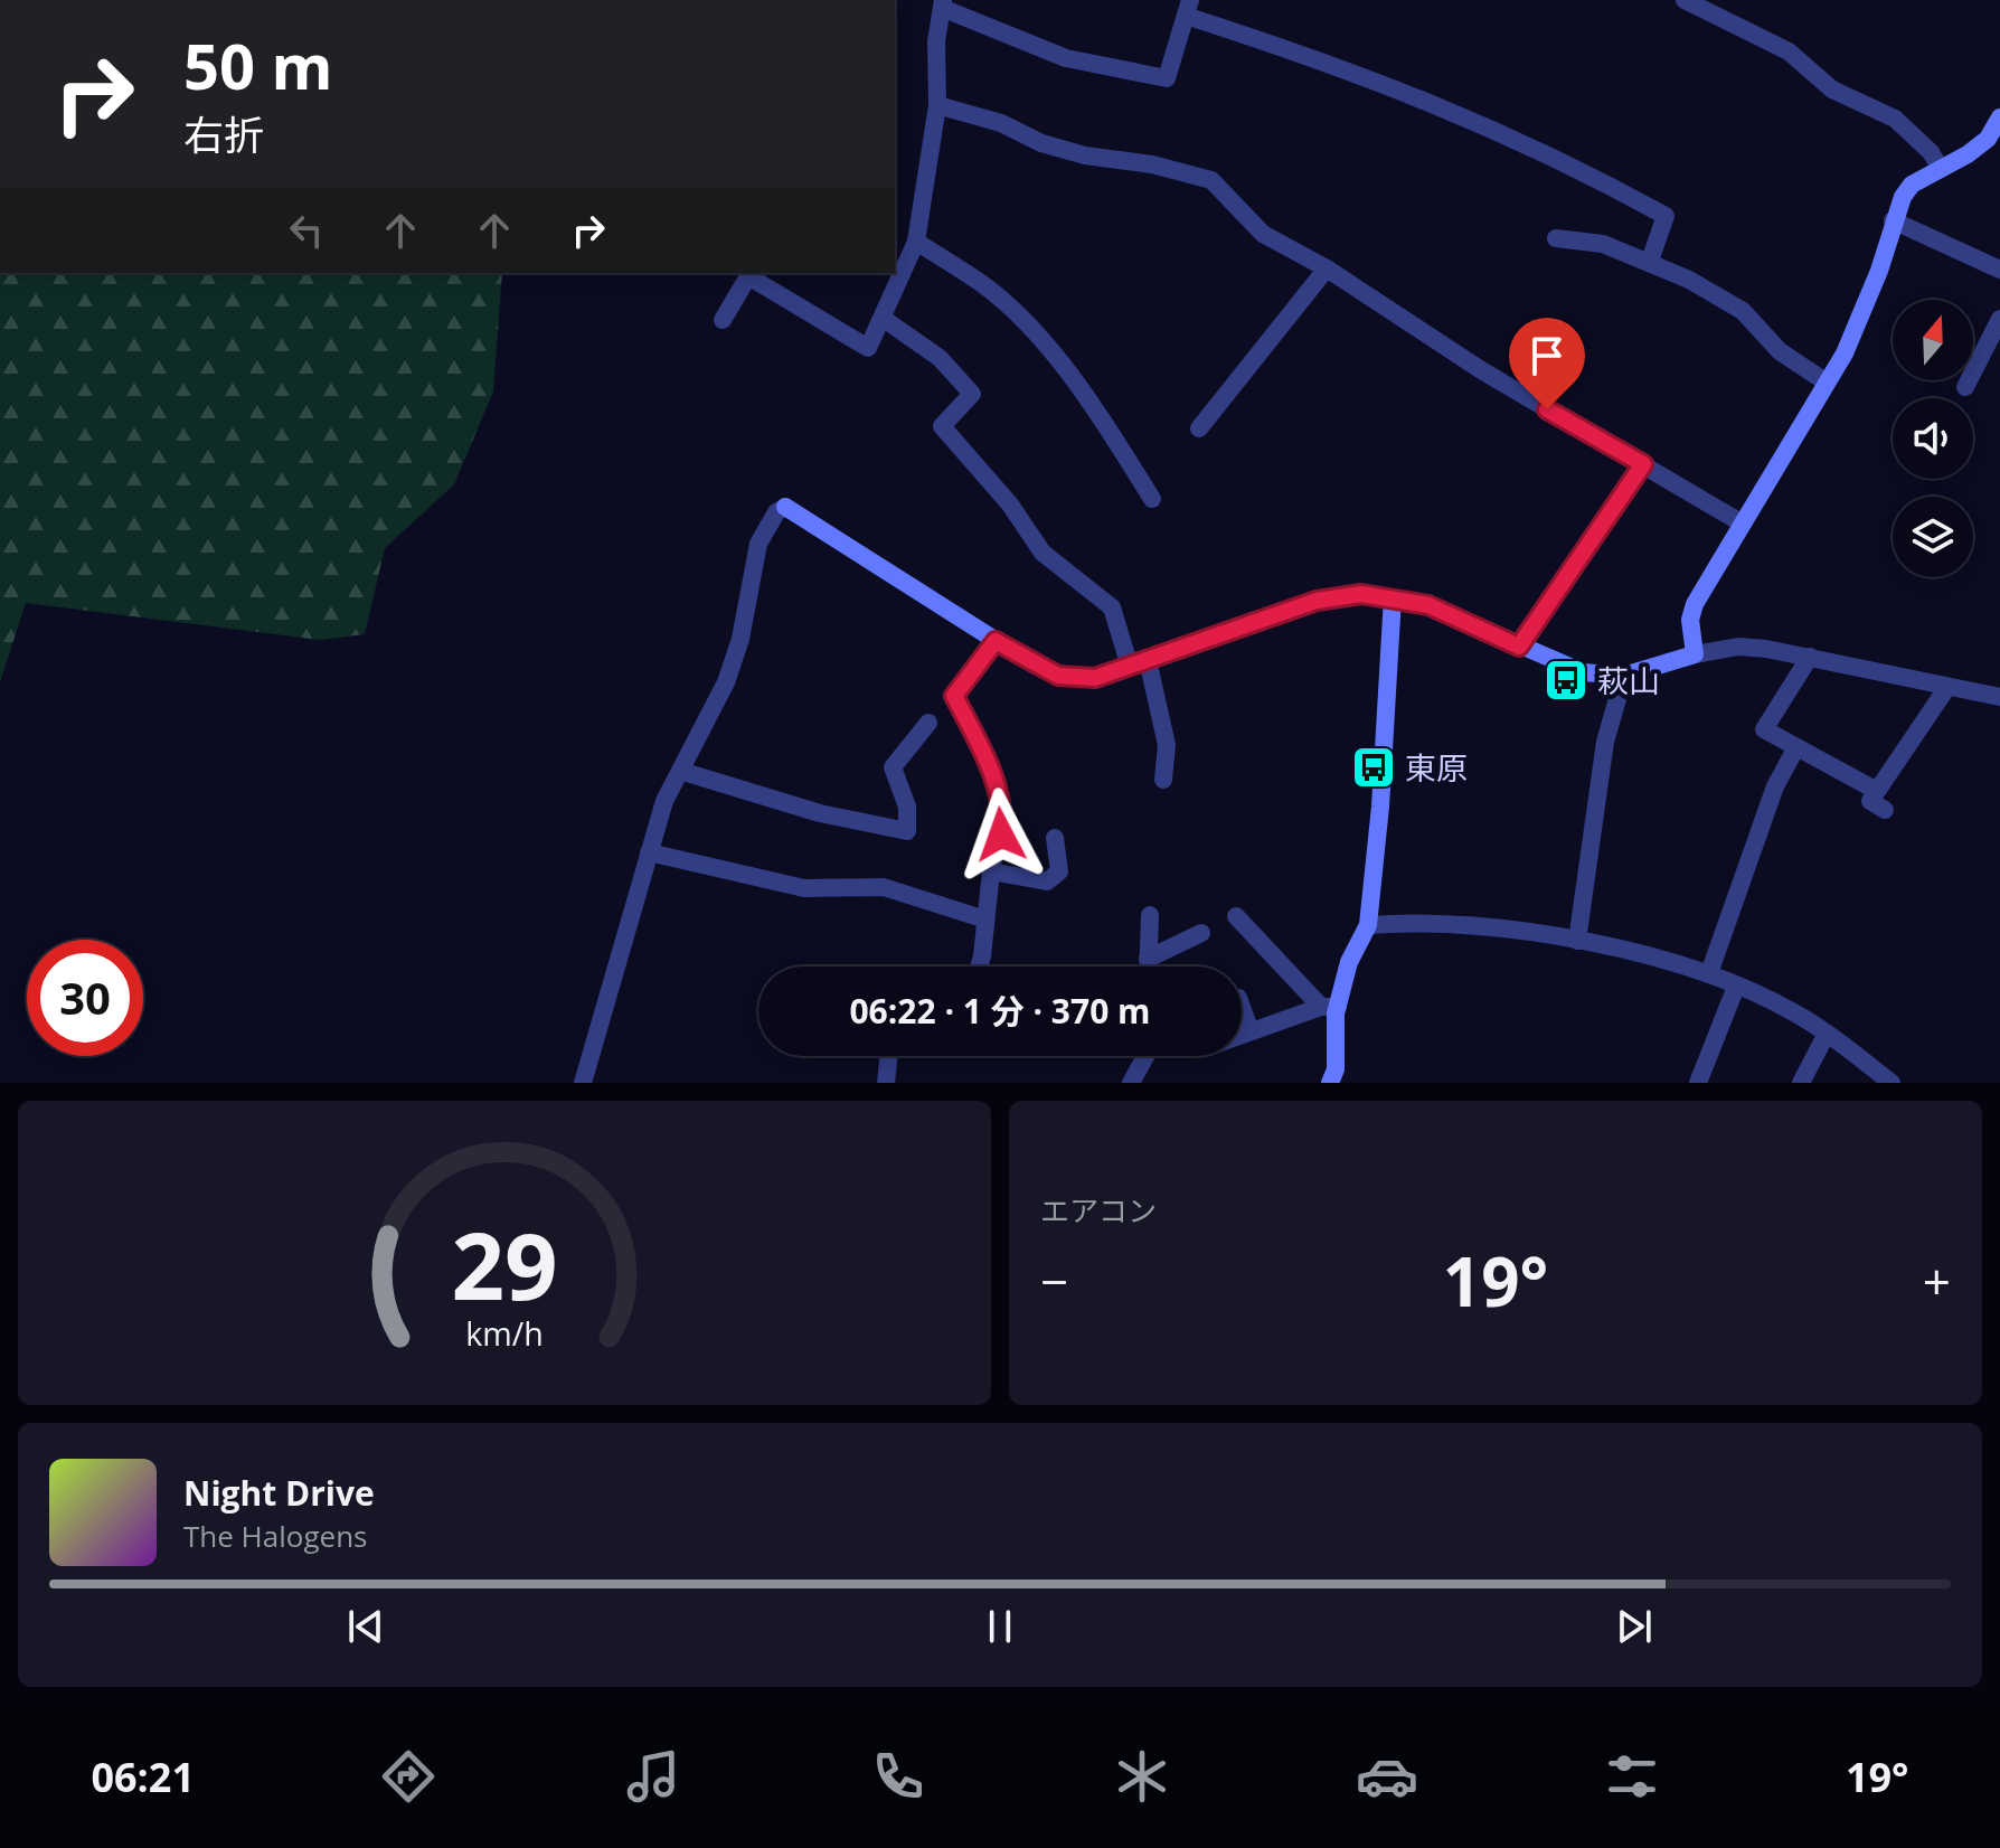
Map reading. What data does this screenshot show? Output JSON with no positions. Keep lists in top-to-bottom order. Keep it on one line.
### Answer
{"places":{"bus stop":["萩山","東原"]},"north":"top","page":{"turn":["50 m","右折"],"limit":"30","trip":"06:22 · 1 分 · 370 m","tile":"エアコン","heat":["−","19°","+"],"song":["Night Drive","The Halogens"],"tabs":["06:21","19°"],"gauge":["29","km/h"]}}
